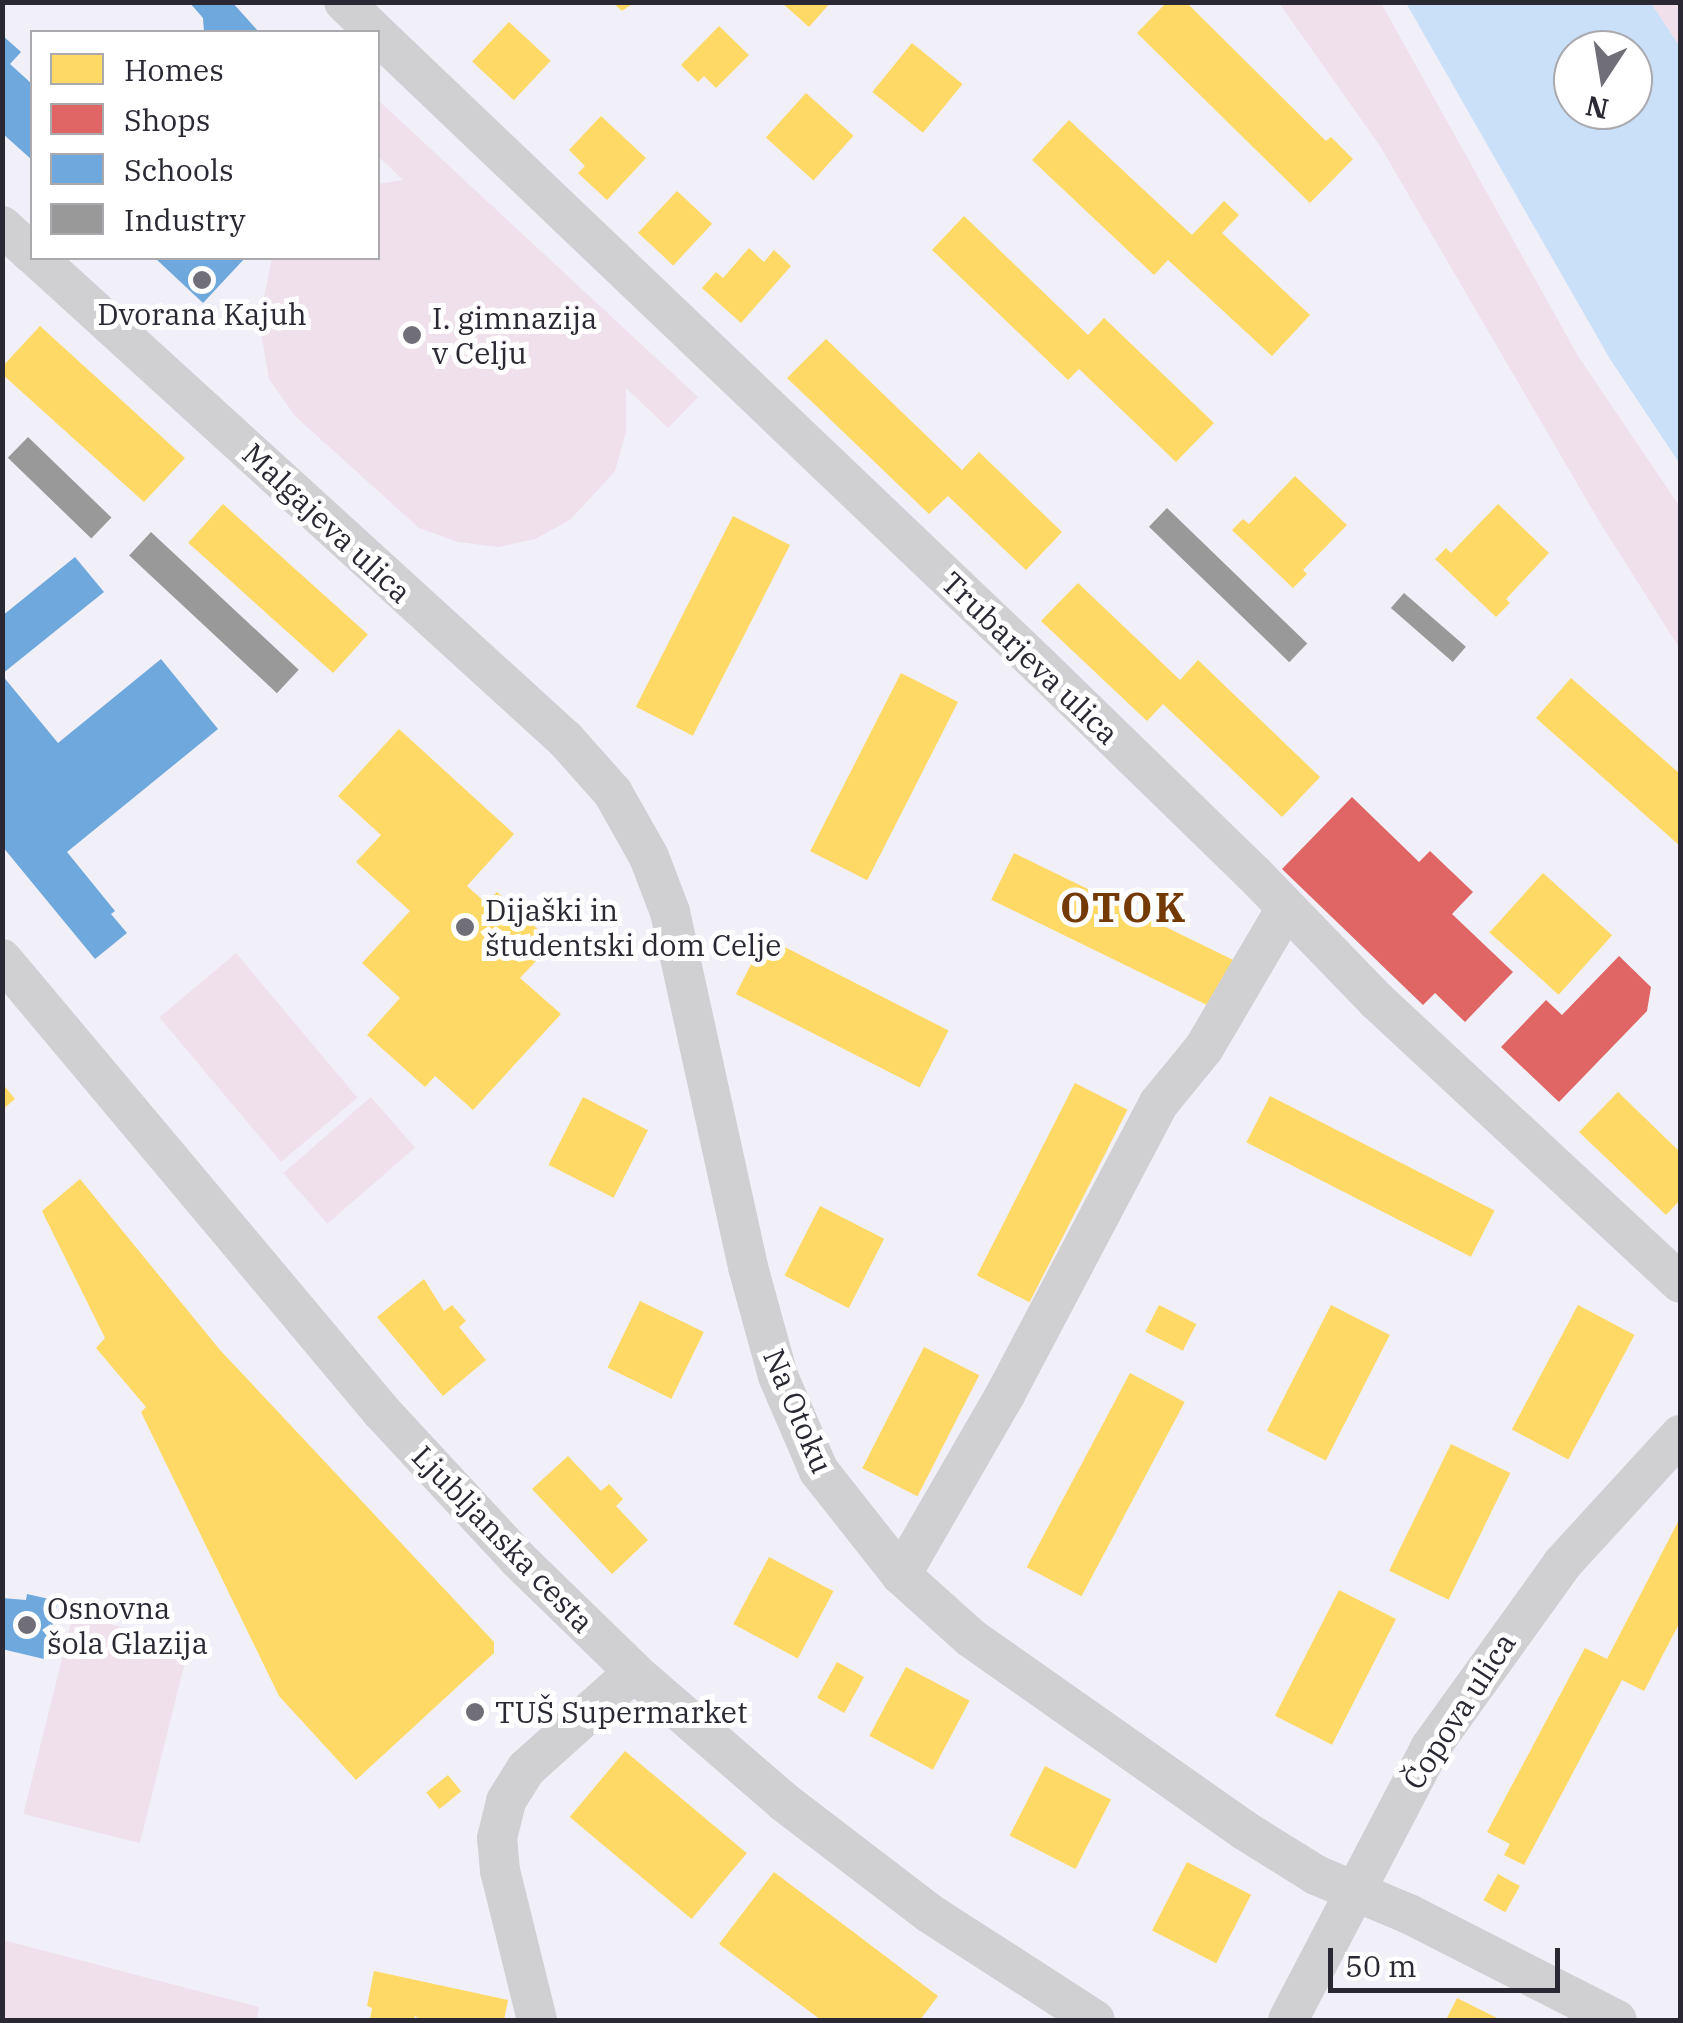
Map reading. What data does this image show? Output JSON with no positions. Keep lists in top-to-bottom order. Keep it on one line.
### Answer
{"streets":{"street":["Malgajeva ulica","Trubarjeva ulica","Na Otoku","Ljubljanska cesta","Čopova ulica"]},"crossings":[["Malgajeva ulica","Na Otoku"],["Na Otoku","Čopova ulica"]],"districts":["OTOK"],"places":["Dvorana Kajuh","I. gimnazija v Celju","Dijaški in študentski dom Celje","Osnovna šola Glazija","TUŠ Supermarket"],"legend":["Homes","Shops","Schools","Industry"],"scale_bar":"50 m","north":"bottom"}
